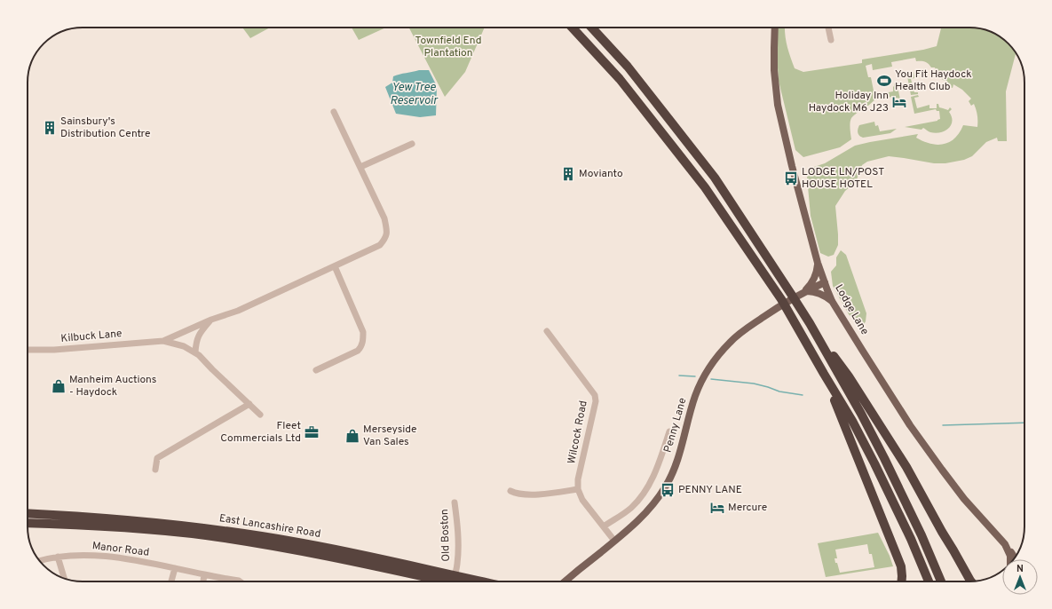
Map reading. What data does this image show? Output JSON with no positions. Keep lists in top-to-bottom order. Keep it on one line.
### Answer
{"streets":{"highway":["East Lancashire Road"],"main road":["Lodge Lane","Penny Lane"],"street":["Kilbuck Lane","Wilcock Road","Old Boston","Manor Road"]},"crossings":[["Lodge Lane","Penny Lane"],["East Lancashire Road","Old Boston"]],"water":["Yew Tree Reservoir"],"parks":["Townfield End Plantation"],"places":{"sports":["You Fit Haydock Health Club"],"hotel":["Holiday Inn Haydock M6 J23","Mercure"],"building":["Sainsbury's Distribution Centre","Movianto"],"bus stop":["LODGE LN/POST HOUSE HOTEL","PENNY LANE"],"shop":["Manheim Auctions - Haydock","Merseyside Van Sales"],"office":["Fleet Commercials Ltd"]},"north":"top"}
